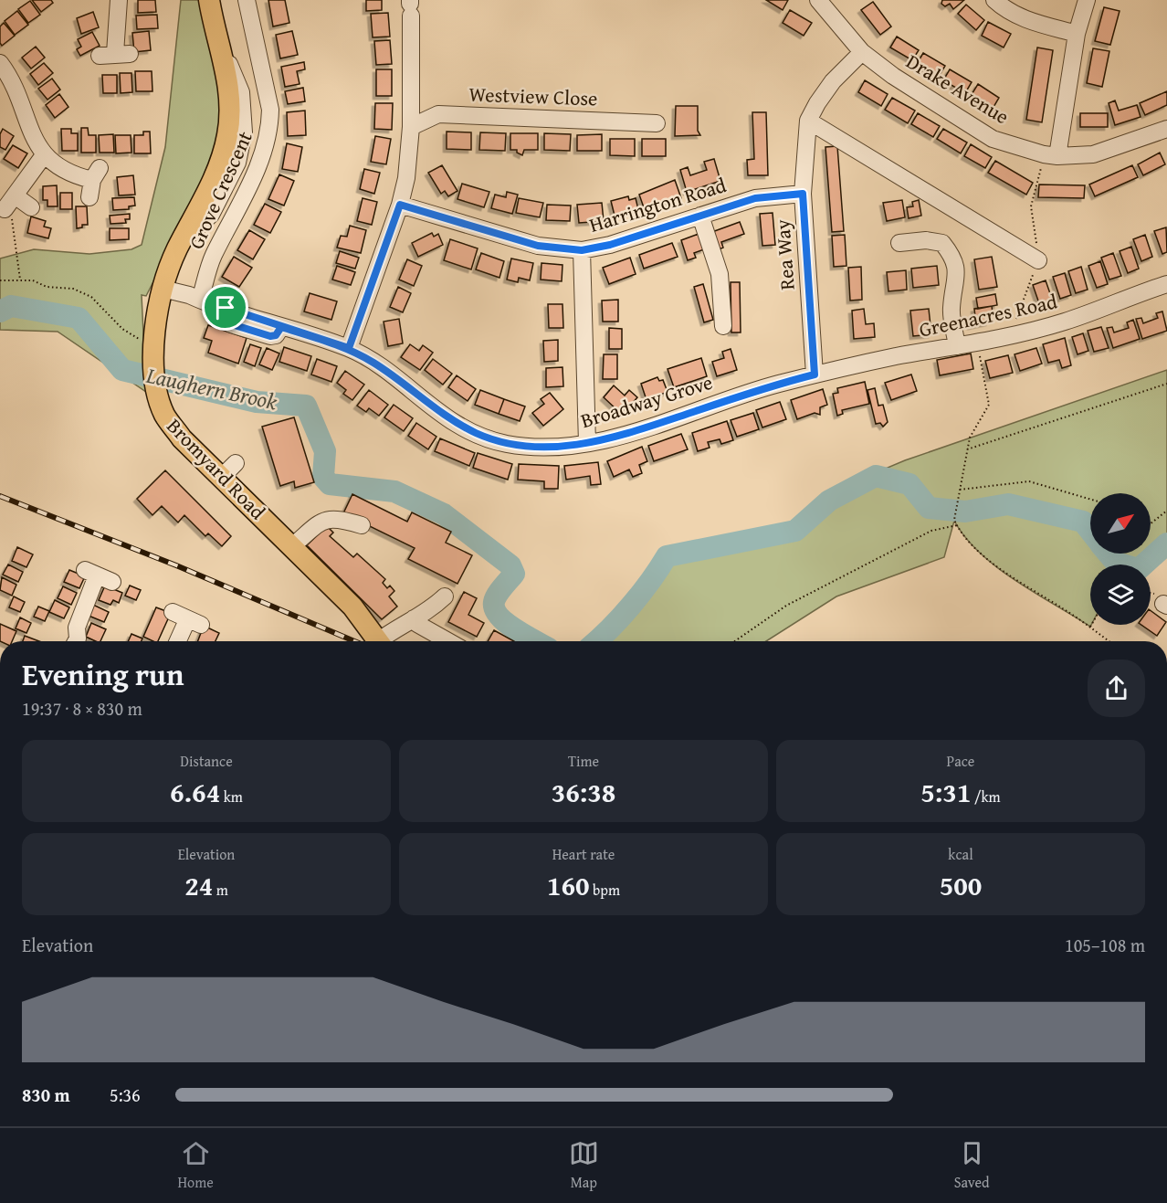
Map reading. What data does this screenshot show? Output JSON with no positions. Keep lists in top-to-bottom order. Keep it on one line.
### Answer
{"streets":{"main road":["Bromyard Road"],"street":["Drake Avenue","Westview Close","Grove Crescent","Harrington Road","Rea Way","Greenacres Road","Broadway Grove"]},"crossings":[["Drake Avenue","Rea Way"],["Grove Crescent","Broadway Grove"],["Harrington Road","Rea Way"],["Rea Way","Greenacres Road"],["Rea Way","Broadway Grove"],["Greenacres Road","Broadway Grove"],["Broadway Grove","Bromyard Road"]],"water":["Laughern Brook"],"north":"top right","page":{"heading":["Evening run","19:37 · 8 × 830 m"],"stats":[["Distance","6.64 km"],["Time","36:38"],["Pace","5:31 /km"],["Elevation","24 m"],["Heart rate","160 bpm"],["kcal","500"]],"chart":["Elevation","105–108 m"],"list":[{"name":"830 m","note":"5:36"}],"tabs":["Home","Map","Saved"]}}
